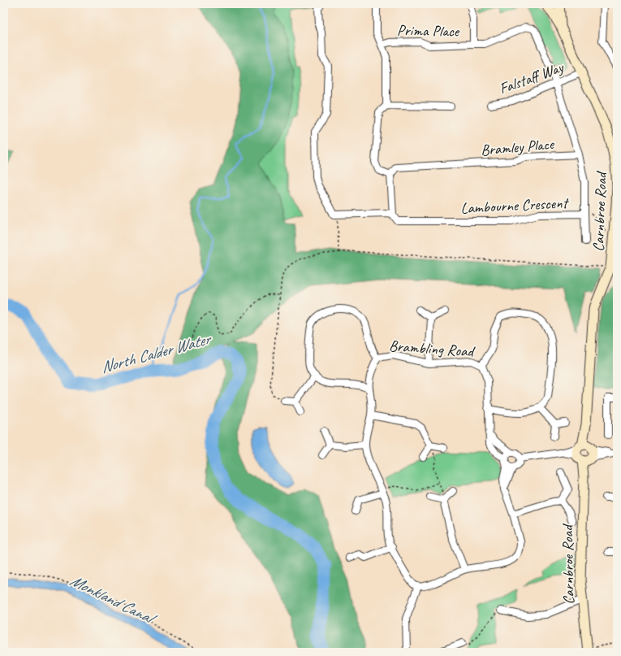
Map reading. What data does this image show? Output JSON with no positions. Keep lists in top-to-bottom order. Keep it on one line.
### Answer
{"streets":{"street":["Prima Place","Falstaff Way","Bramley Place","Lambourne Crescent","Carnbroe Road","Brambling Road"]},"crossings":[["Prima Place","Lambourne Crescent"],["Falstaff Way","Lambourne Crescent"],["Falstaff Way","Carnbroe Road"],["Bramley Place","Lambourne Crescent"]],"water":["North Calder Water","Monkland Canal"]}
